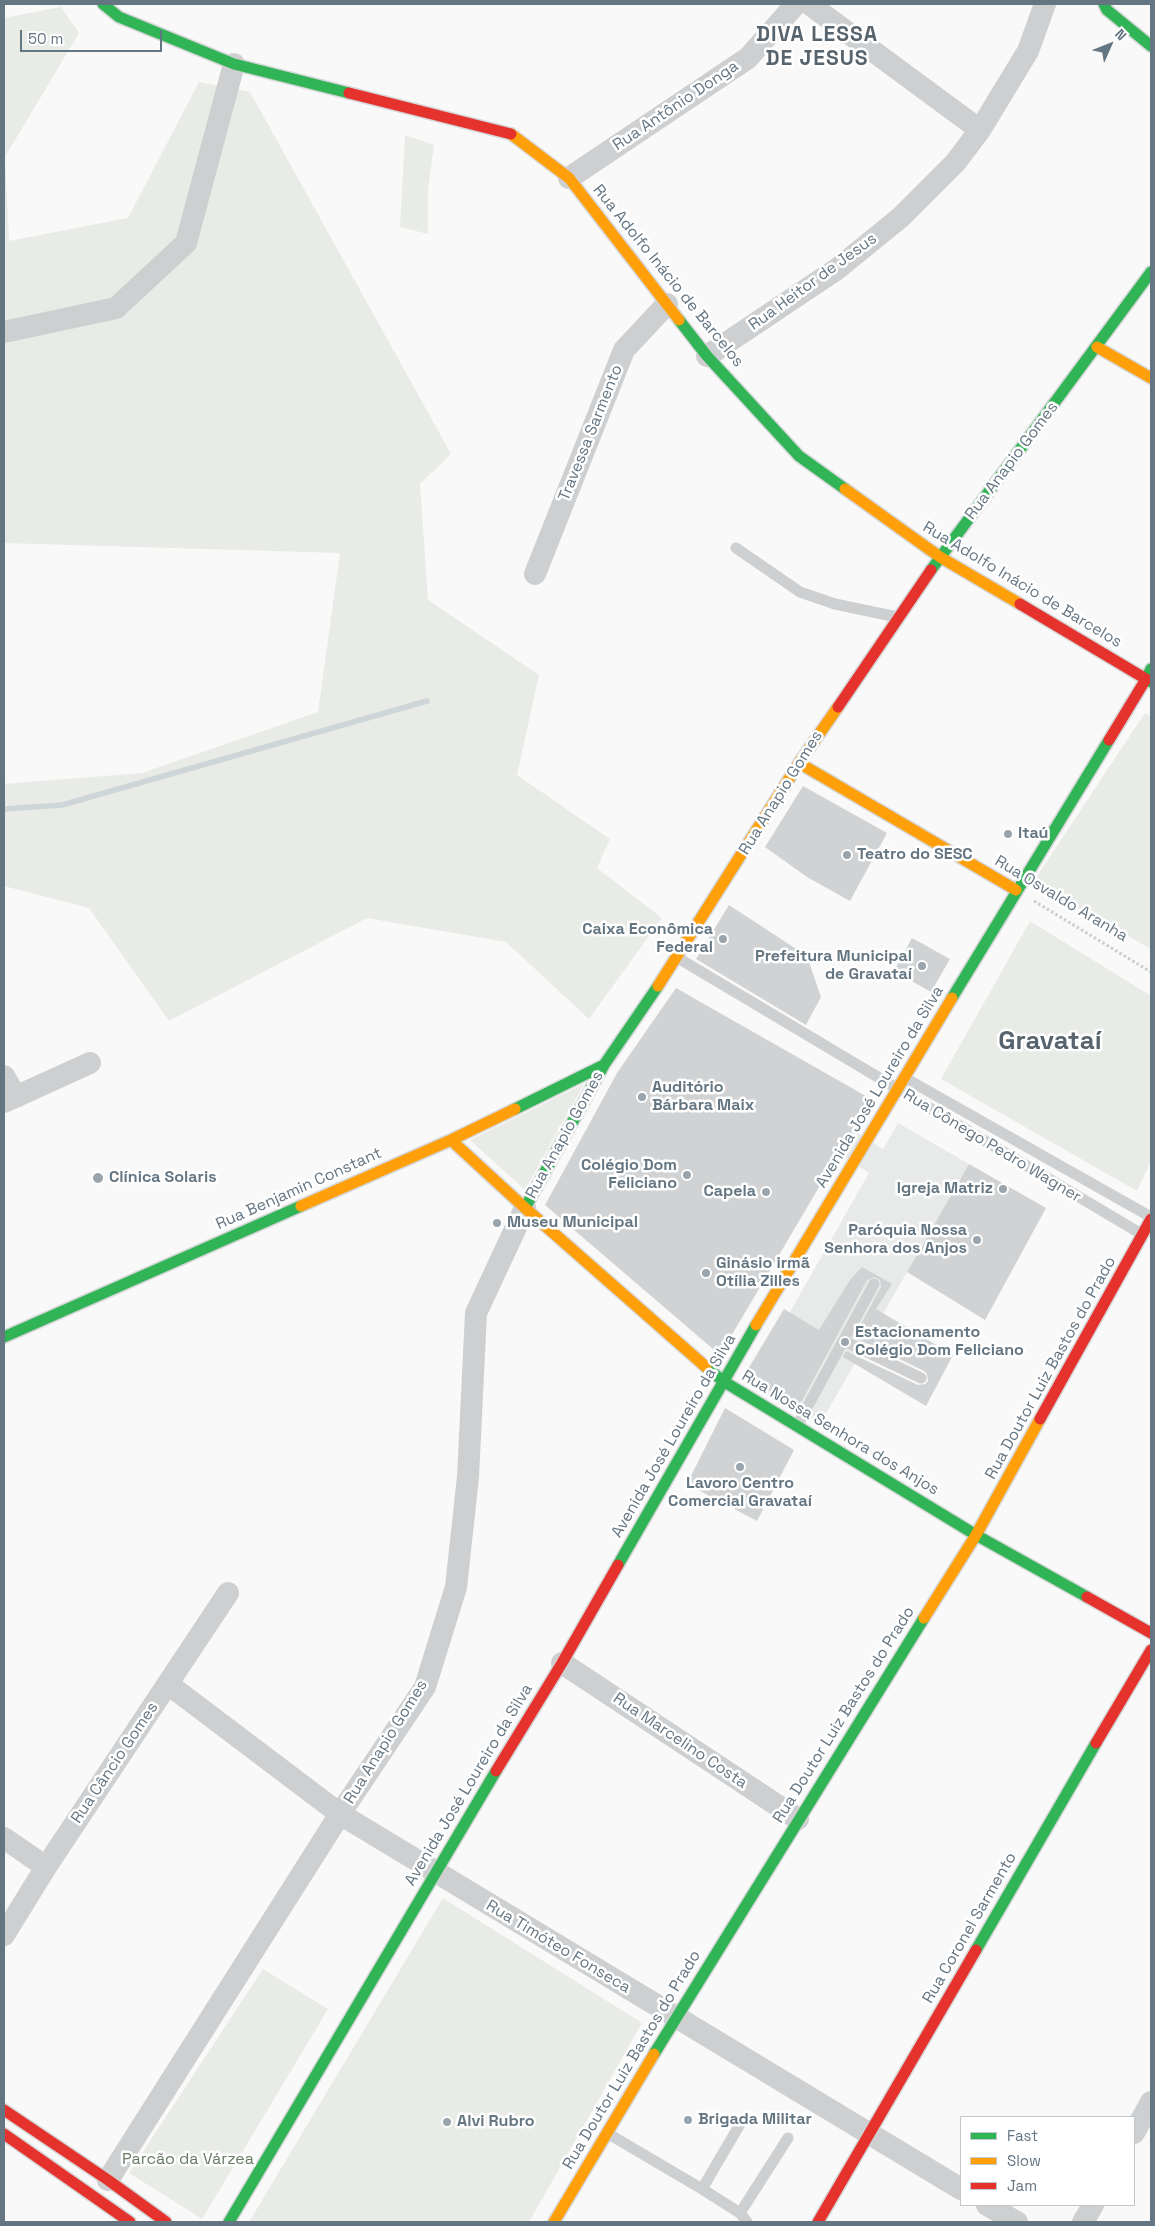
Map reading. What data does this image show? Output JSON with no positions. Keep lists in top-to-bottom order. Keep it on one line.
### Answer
{"streets":{"street":["Rua Antônio Donga","Rua Adolfo Inácio de Barcelos","Rua Heitor de Jesus","Travessa Sarmento","Rua Anapio Gomes","Rua Osvaldo Aranha","Avenida José Loureiro da Silva","Rua Benjamin Constant","Rua Doutor Luiz Bastos do Prado","Rua Nossa Senhora dos Anjos","Rua Marcelino Costa","Rua Câncio Gomes","Rua Coronel Sarmento","Rua Timóteo Fonseca"],"lane":["Rua Cônego Pedro Wagner"]},"crossings":[["Rua Antônio Donga","Rua Adolfo Inácio de Barcelos"],["Rua Adolfo Inácio de Barcelos","Rua Heitor de Jesus"],["Rua Adolfo Inácio de Barcelos","Travessa Sarmento"],["Rua Adolfo Inácio de Barcelos","Rua Anapio Gomes"],["Rua Adolfo Inácio de Barcelos","Avenida José Loureiro da Silva"],["Rua Anapio Gomes","Rua Osvaldo Aranha"],["Rua Anapio Gomes","Rua Cônego Pedro Wagner"],["Rua Anapio Gomes","Rua Benjamin Constant"],["Rua Anapio Gomes","Rua Nossa Senhora dos Anjos"],["Rua Anapio Gomes","Rua Timóteo Fonseca"],["Rua Osvaldo Aranha","Avenida José Loureiro da Silva"],["Avenida José Loureiro da Silva","Rua Cônego Pedro Wagner"],["Avenida José Loureiro da Silva","Rua Nossa Senhora dos Anjos"],["Avenida José Loureiro da Silva","Rua Marcelino Costa"],["Avenida José Loureiro da Silva","Rua Timóteo Fonseca"],["Rua Cônego Pedro Wagner","Rua Doutor Luiz Bastos do Prado"],["Rua Benjamin Constant","Rua Nossa Senhora dos Anjos"],["Rua Doutor Luiz Bastos do Prado","Rua Nossa Senhora dos Anjos"],["Rua Doutor Luiz Bastos do Prado","Rua Marcelino Costa"],["Rua Doutor Luiz Bastos do Prado","Rua Timóteo Fonseca"],["Rua Câncio Gomes","Rua Timóteo Fonseca"],["Rua Coronel Sarmento","Rua Timóteo Fonseca"]],"districts":["DIVA LESSA DE JESUS","Gravataí"],"parks":["Parcão da Várzea"],"places":["Itaú","Teatro do SESC","Caixa Econômica Federal","Prefeitura Municipal de Gravataí","Auditório Bárbara Maix","Colégio Dom Feliciano","Clínica Solaris","Igreja Matriz","Capela","Museu Municipal","Paróquia Nossa Senhora dos Anjos","Ginásio irmã Otília Zilles","Estacionamento Colégio Dom Feliciano","Lavoro Centro Comercial Gravataí","Brigada Militar","Alvi Rubro"],"legend":["Fast","Slow","Jam"],"scale_bar":"50 m","north":"top right"}
